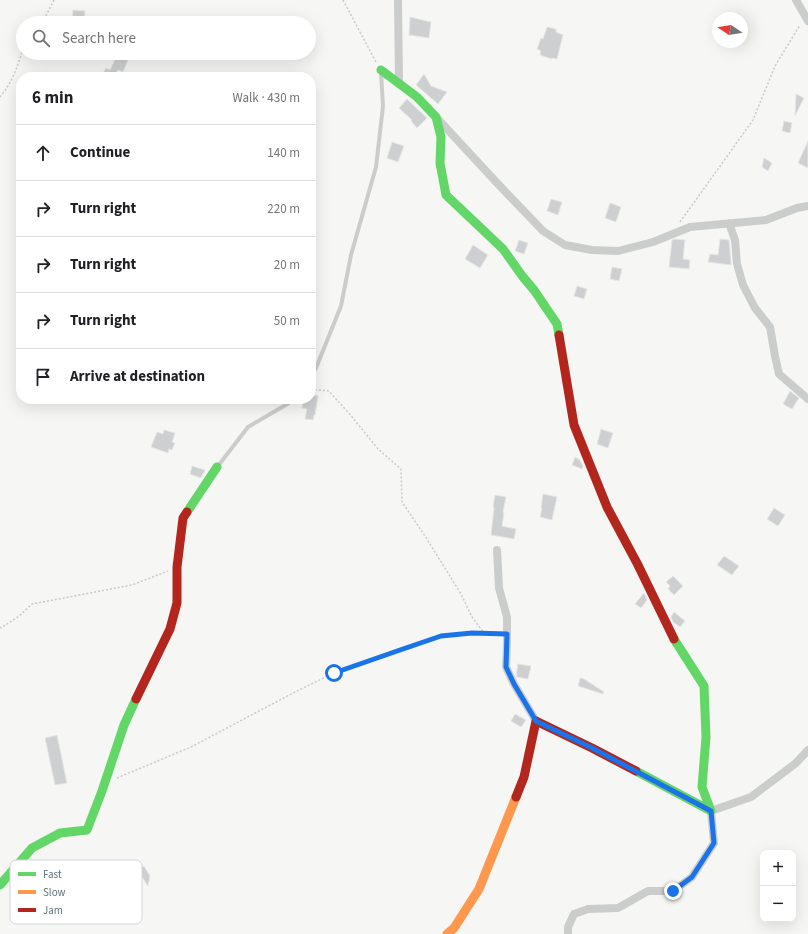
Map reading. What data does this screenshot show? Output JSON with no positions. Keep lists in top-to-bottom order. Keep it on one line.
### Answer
{"legend":["Fast","Slow","Jam"],"north":"left","page":{"search":"Search here","heading":["6 min","Walk · 430 m"],"list":[["Continue","140 m"],["Turn right","220 m"],["Turn right","20 m"],["Turn right","50 m"],"Arrive at destination"],"map_buttons":["+","−"]}}
